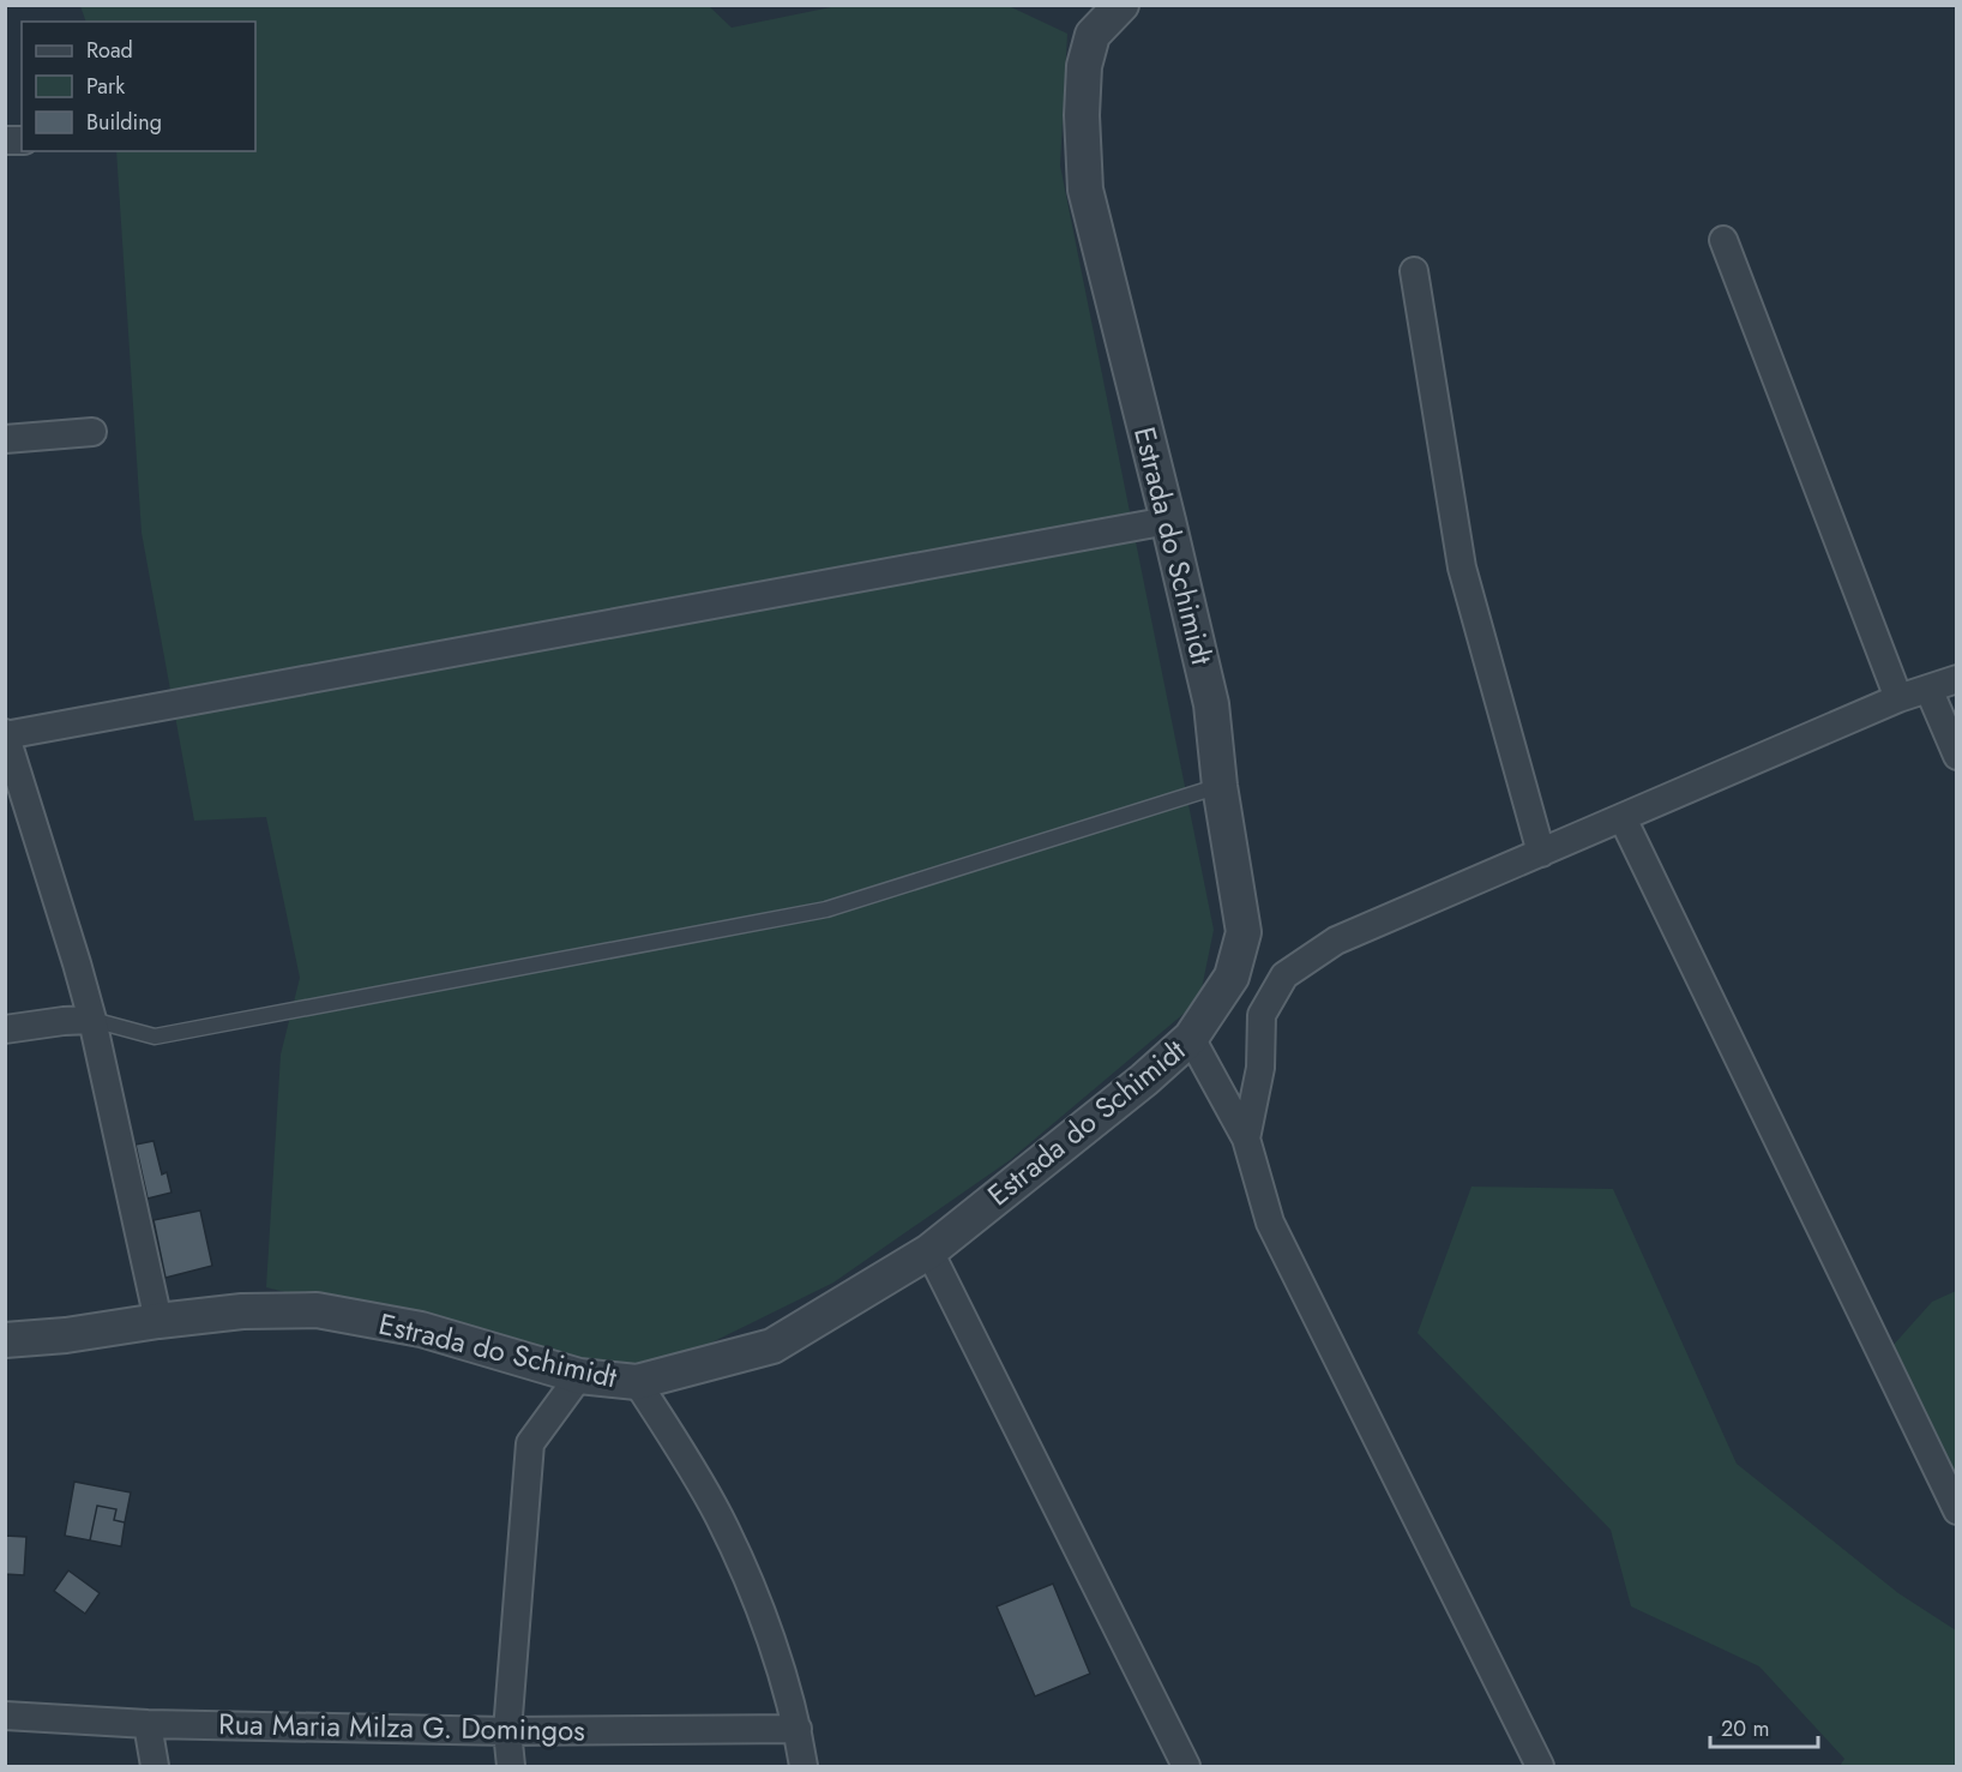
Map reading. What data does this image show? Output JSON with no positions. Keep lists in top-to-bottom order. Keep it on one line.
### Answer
{"streets":{"street":["Estrada do Schimidt","Rua Maria Milza G. Domingos"]},"legend":["Road","Park","Building"],"scale_bar":"20 m"}
